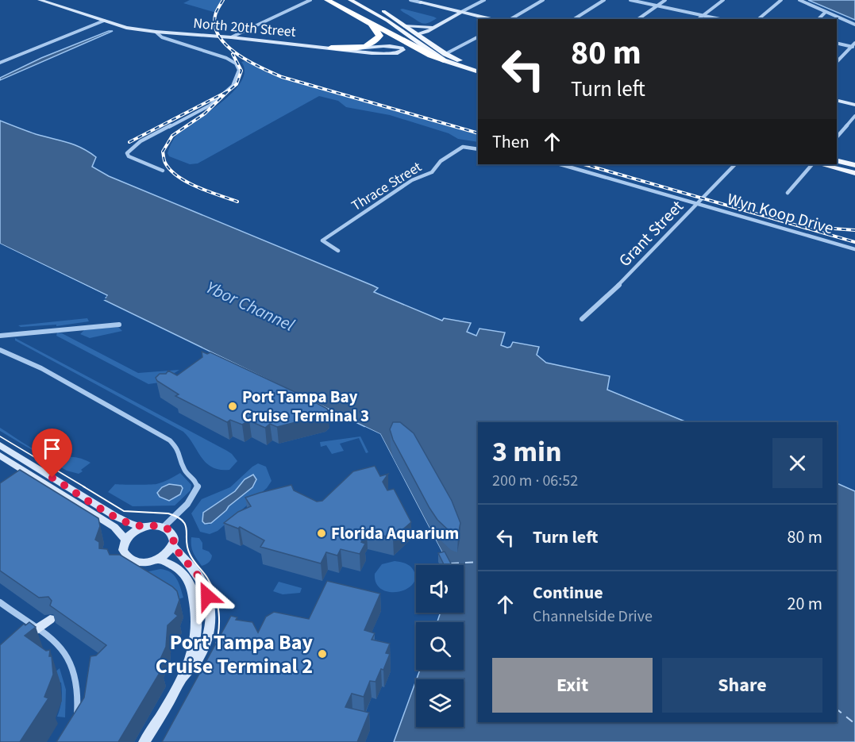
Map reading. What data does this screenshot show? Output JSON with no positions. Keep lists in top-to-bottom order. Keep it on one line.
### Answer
{"streets":{"street":["North 20th Street","Thrace Street","Wyn Koop Drive","Grant Street"]},"crossings":[["Wyn Koop Drive","Grant Street"]],"water":["Ybor Channel"],"places":["Port Tampa Bay Cruise Terminal 3","Florida Aquarium","Port Tampa Bay Cruise Terminal 2"],"page":{"turn":["80 m","Turn left"],"then":"Then","heading":["3 min","200 m · 06:52"],"list":[{"name":"Turn left","value":"80 m"},{"name":"Continue","note":"Channelside Drive","value":"20 m"}],"buttons":["Exit","Share"]}}
